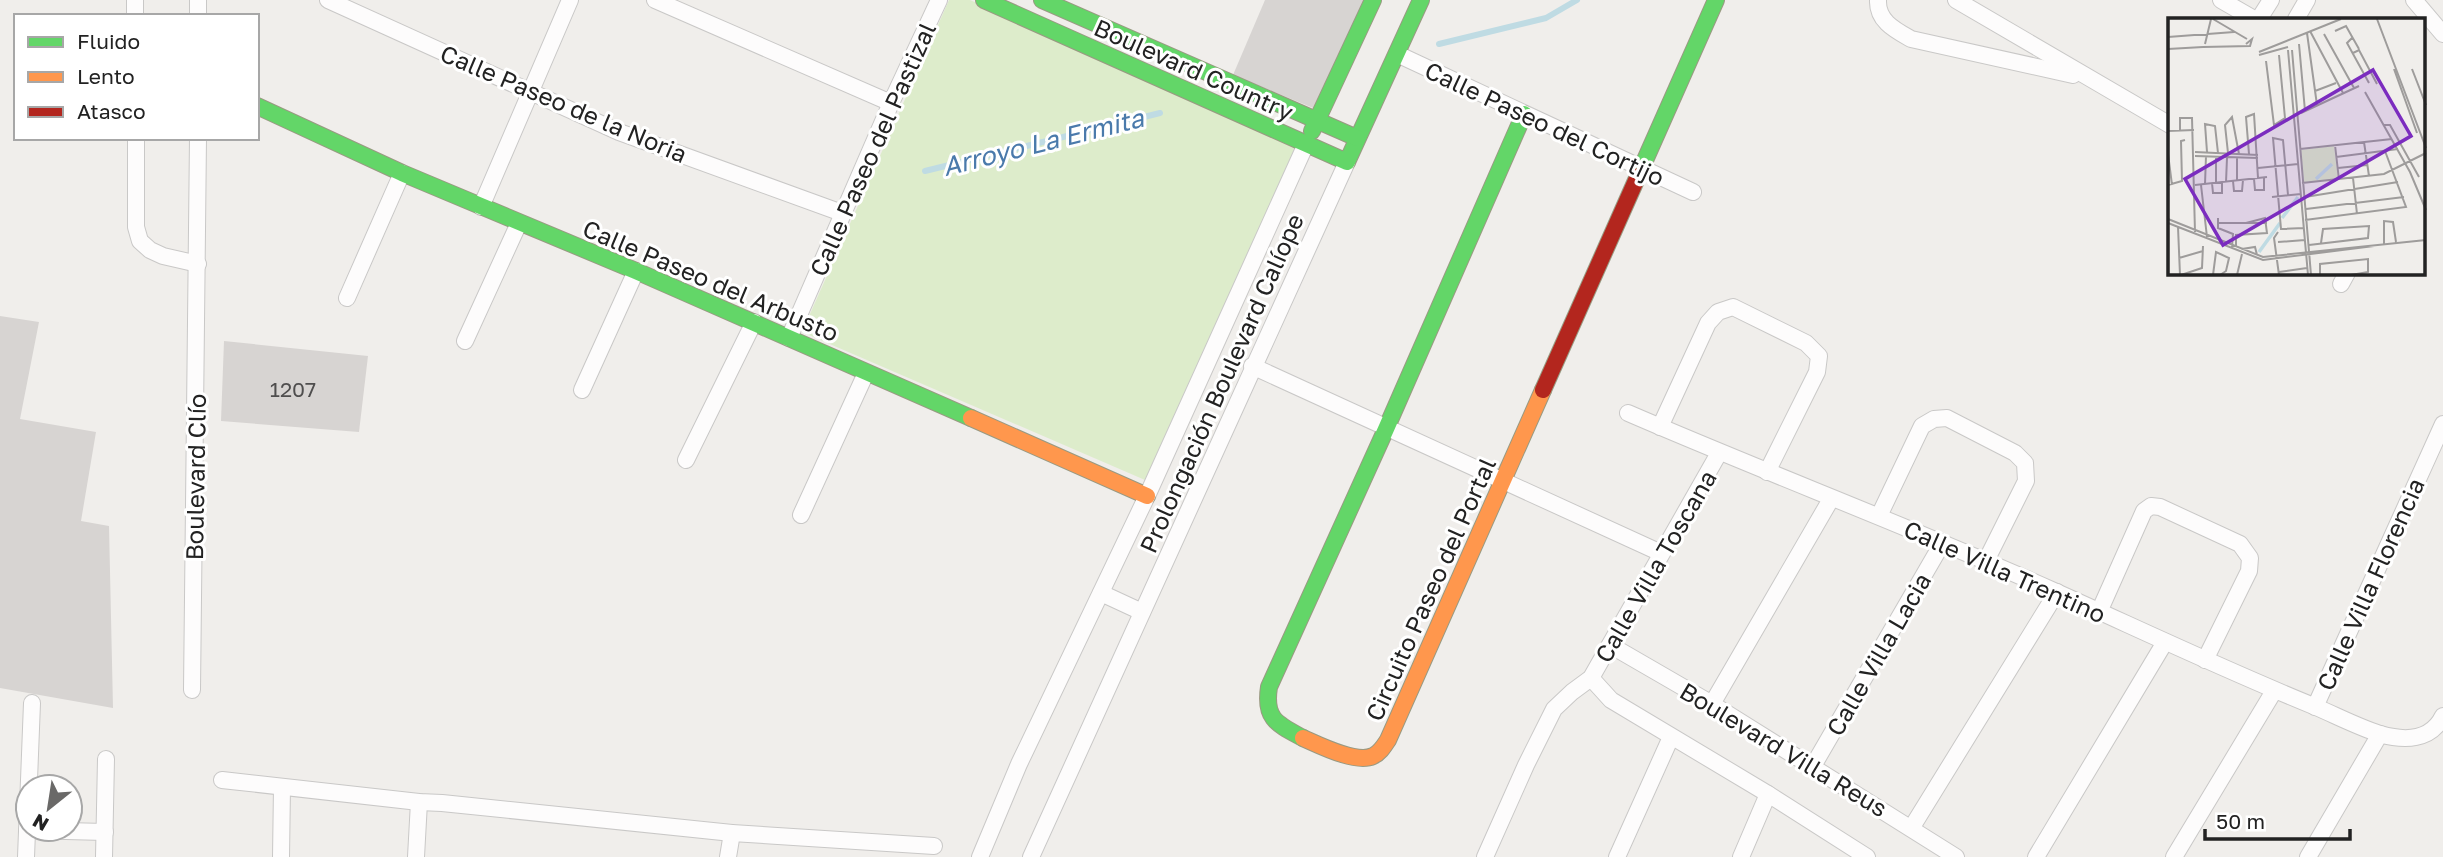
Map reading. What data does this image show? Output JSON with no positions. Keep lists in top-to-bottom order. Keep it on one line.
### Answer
{"streets":{"street":["Boulevard Country","Calle Paseo de la Noria","Calle Paseo del Cortijo","Calle Paseo del Pastizal","Calle Paseo del Arbusto","Prolongación Boulevard Calíope","Boulevard Clío","Calle Villa Toscana","Calle Villa Trentino","Calle Villa Florencia","Circuito Paseo del Portal","Calle Villa Lacia","Boulevard Villa Reus"]},"crossings":[["Boulevard Country","Prolongación Boulevard Calíope"],["Calle Paseo de la Noria","Calle Paseo del Pastizal"],["Calle Paseo del Cortijo","Prolongación Boulevard Calíope"],["Calle Paseo del Cortijo","Circuito Paseo del Portal"],["Calle Paseo del Pastizal","Calle Paseo del Arbusto"],["Calle Paseo del Arbusto","Prolongación Boulevard Calíope"],["Calle Villa Toscana","Calle Villa Trentino"],["Calle Villa Toscana","Boulevard Villa Reus"],["Calle Villa Trentino","Calle Villa Florencia"],["Calle Villa Trentino","Calle Villa Lacia"],["Calle Villa Lacia","Boulevard Villa Reus"]],"water":["Arroyo La Ermita"],"house_numbers":["1207"],"legend":["Fluido","Lento","Atasco"],"scale_bar":"50 m","north":"bottom left"}
